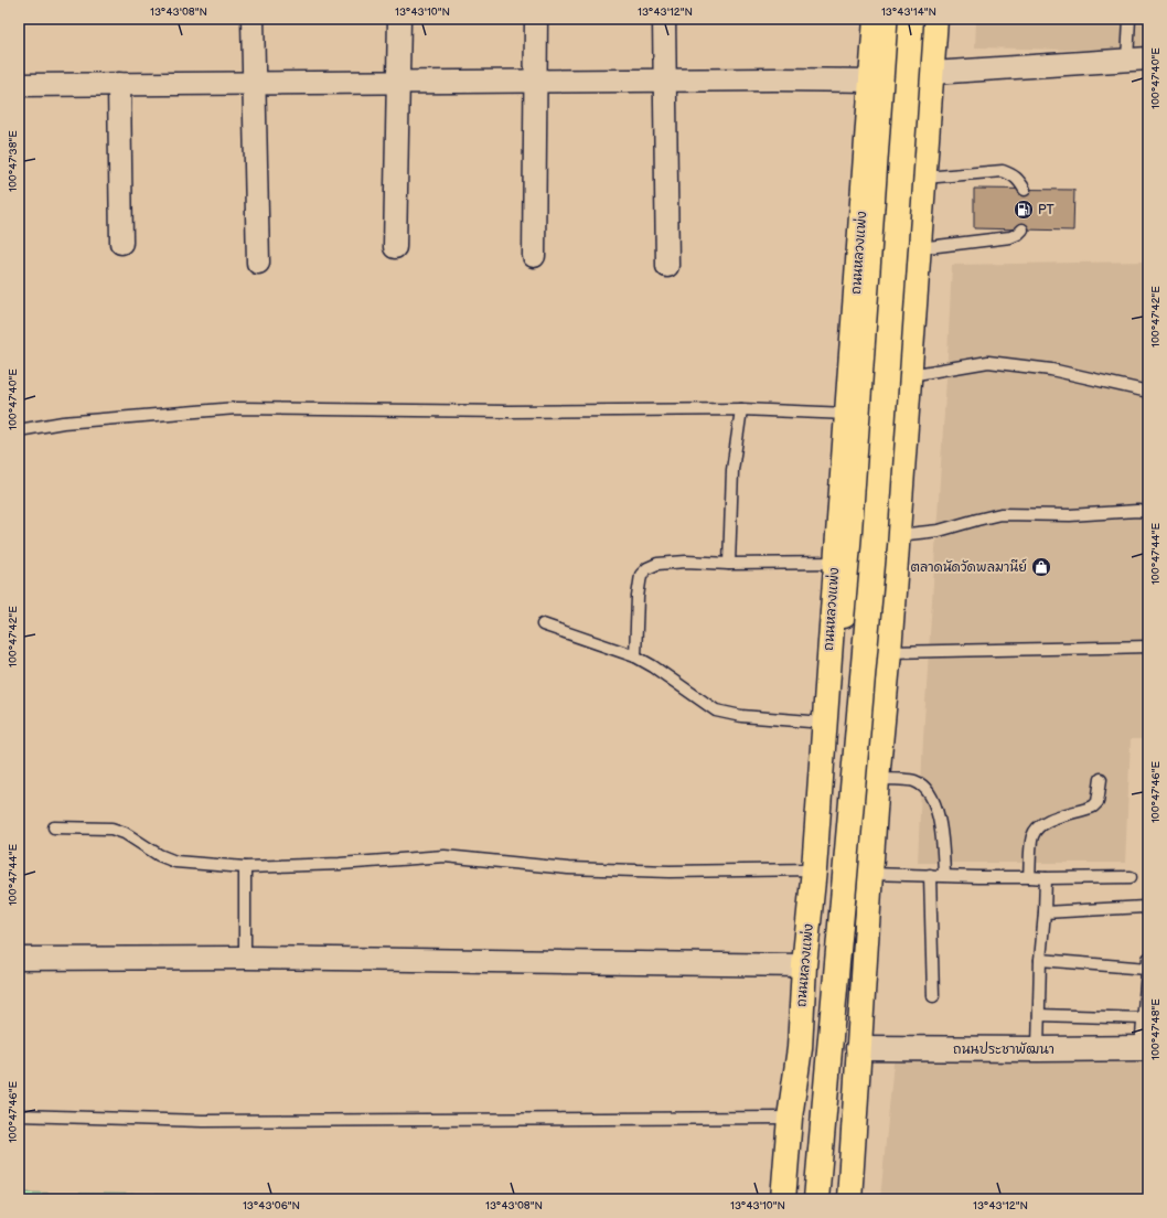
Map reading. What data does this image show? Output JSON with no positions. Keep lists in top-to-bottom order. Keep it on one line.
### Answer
{"streets":{"main road":["ถนนหลวงแพ่ง"],"street":["ถนนประชาพัฒนา"]},"places":{"fuel station":["PT"],"shop":["ตลาดนัดวัดพลมานีย์"]},"coordinates":["13°43'08\"N","13°43'10\"N","13°43'12\"N","13°43'14\"N","100°47'40\"E","100°47'38\"E","100°47'42\"E","100°47'44\"E","100°47'46\"E","100°47'48\"E","13°43'06\"N"]}
